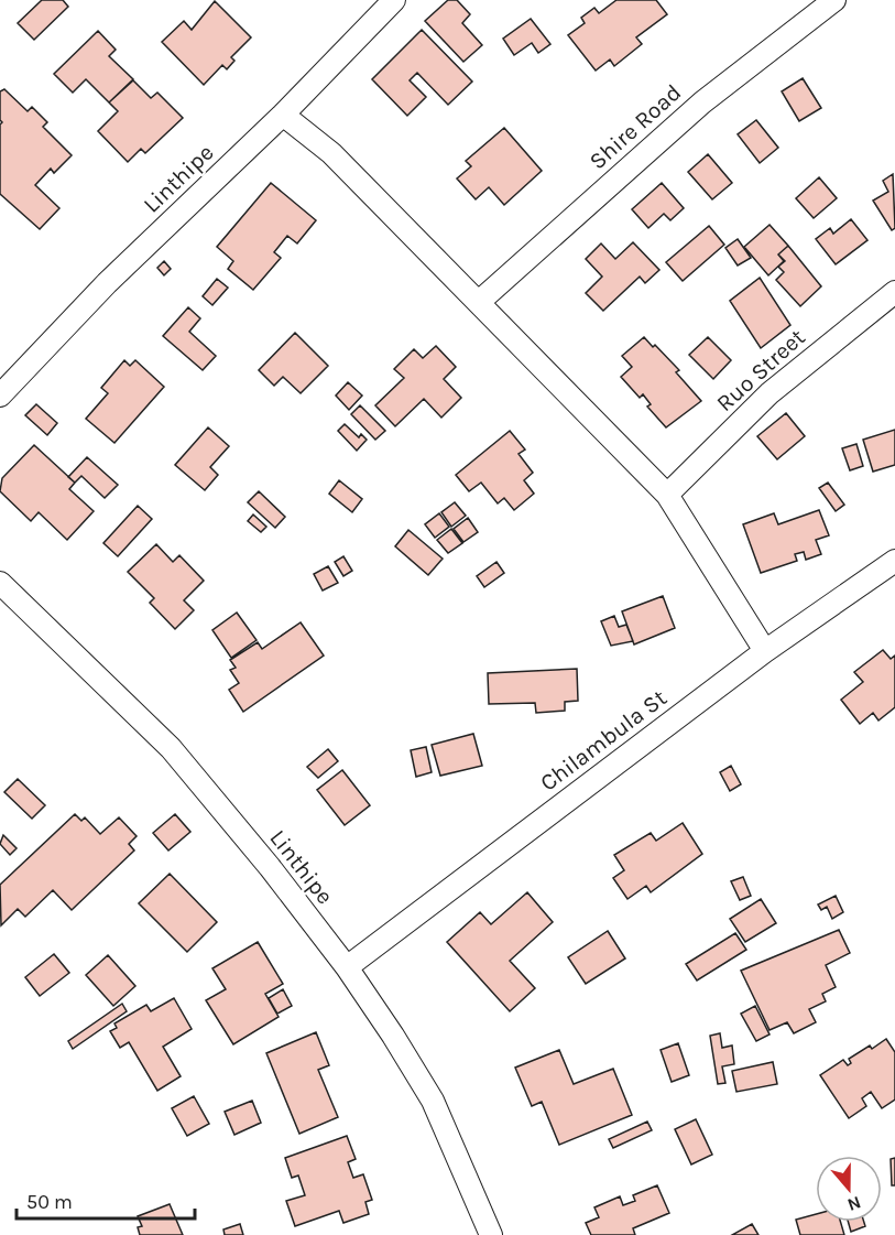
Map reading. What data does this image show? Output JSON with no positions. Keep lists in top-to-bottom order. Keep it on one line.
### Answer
{"streets":{"street":["Shire Road","Linthipe","Ruo Street","Chilambula St"]},"crossings":[["Linthipe","Chilambula St"]],"scale_bar":"50 m","north":"bottom"}
